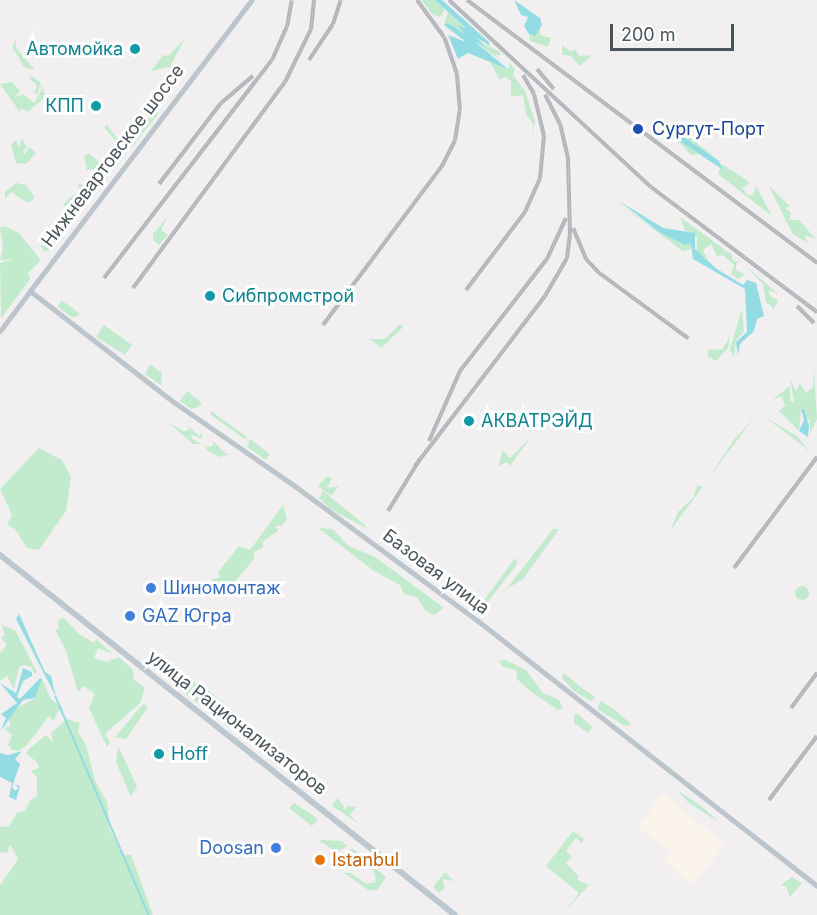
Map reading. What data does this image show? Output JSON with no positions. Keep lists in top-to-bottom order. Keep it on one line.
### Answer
{"streets":{"main road":["улица Рационализаторов"],"street":["Нижневартовское шоссе","Базовая улица"]},"crossings":[["Нижневартовское шоссе","Базовая улица"]],"places":["Автомойка","КПП","Сургут-Порт","Сибпромстрой","АКВАТРЭЙД","Шиномонтаж","GAZ Югра","Hoff","Doosan","Istanbul"],"scale_bar":"200 m"}
